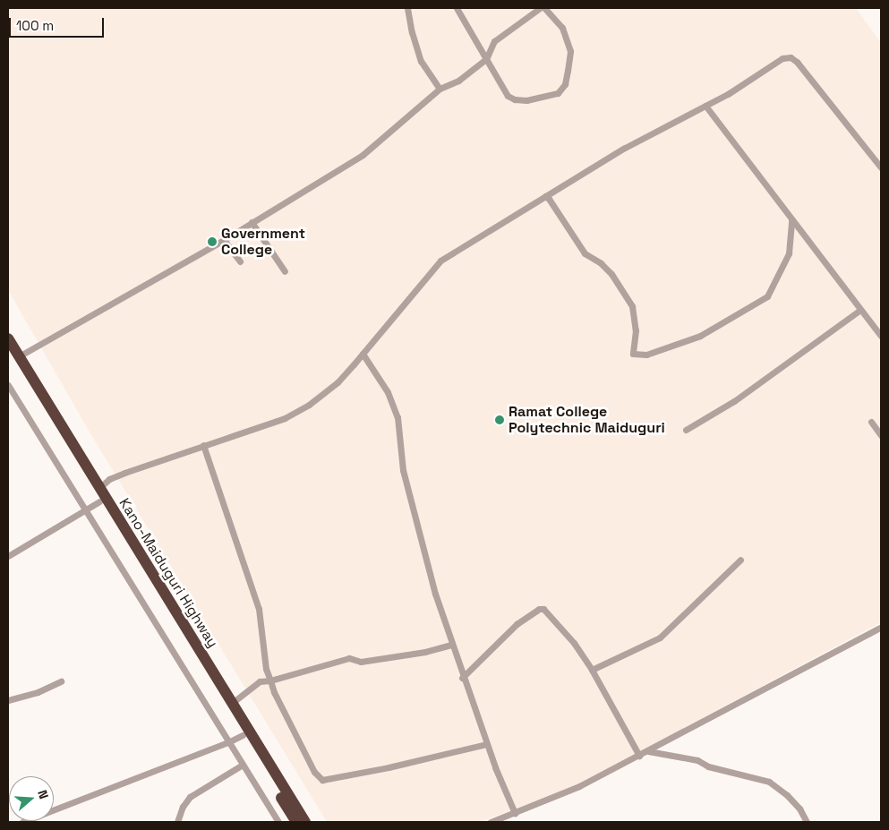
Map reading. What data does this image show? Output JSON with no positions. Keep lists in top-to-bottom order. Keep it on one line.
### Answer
{"streets":{"highway":["Kano-Maiduguri Highway"]},"places":["Government College","Ramat College Polytechnic Maiduguri"],"scale_bar":"100 m","north":"right"}
